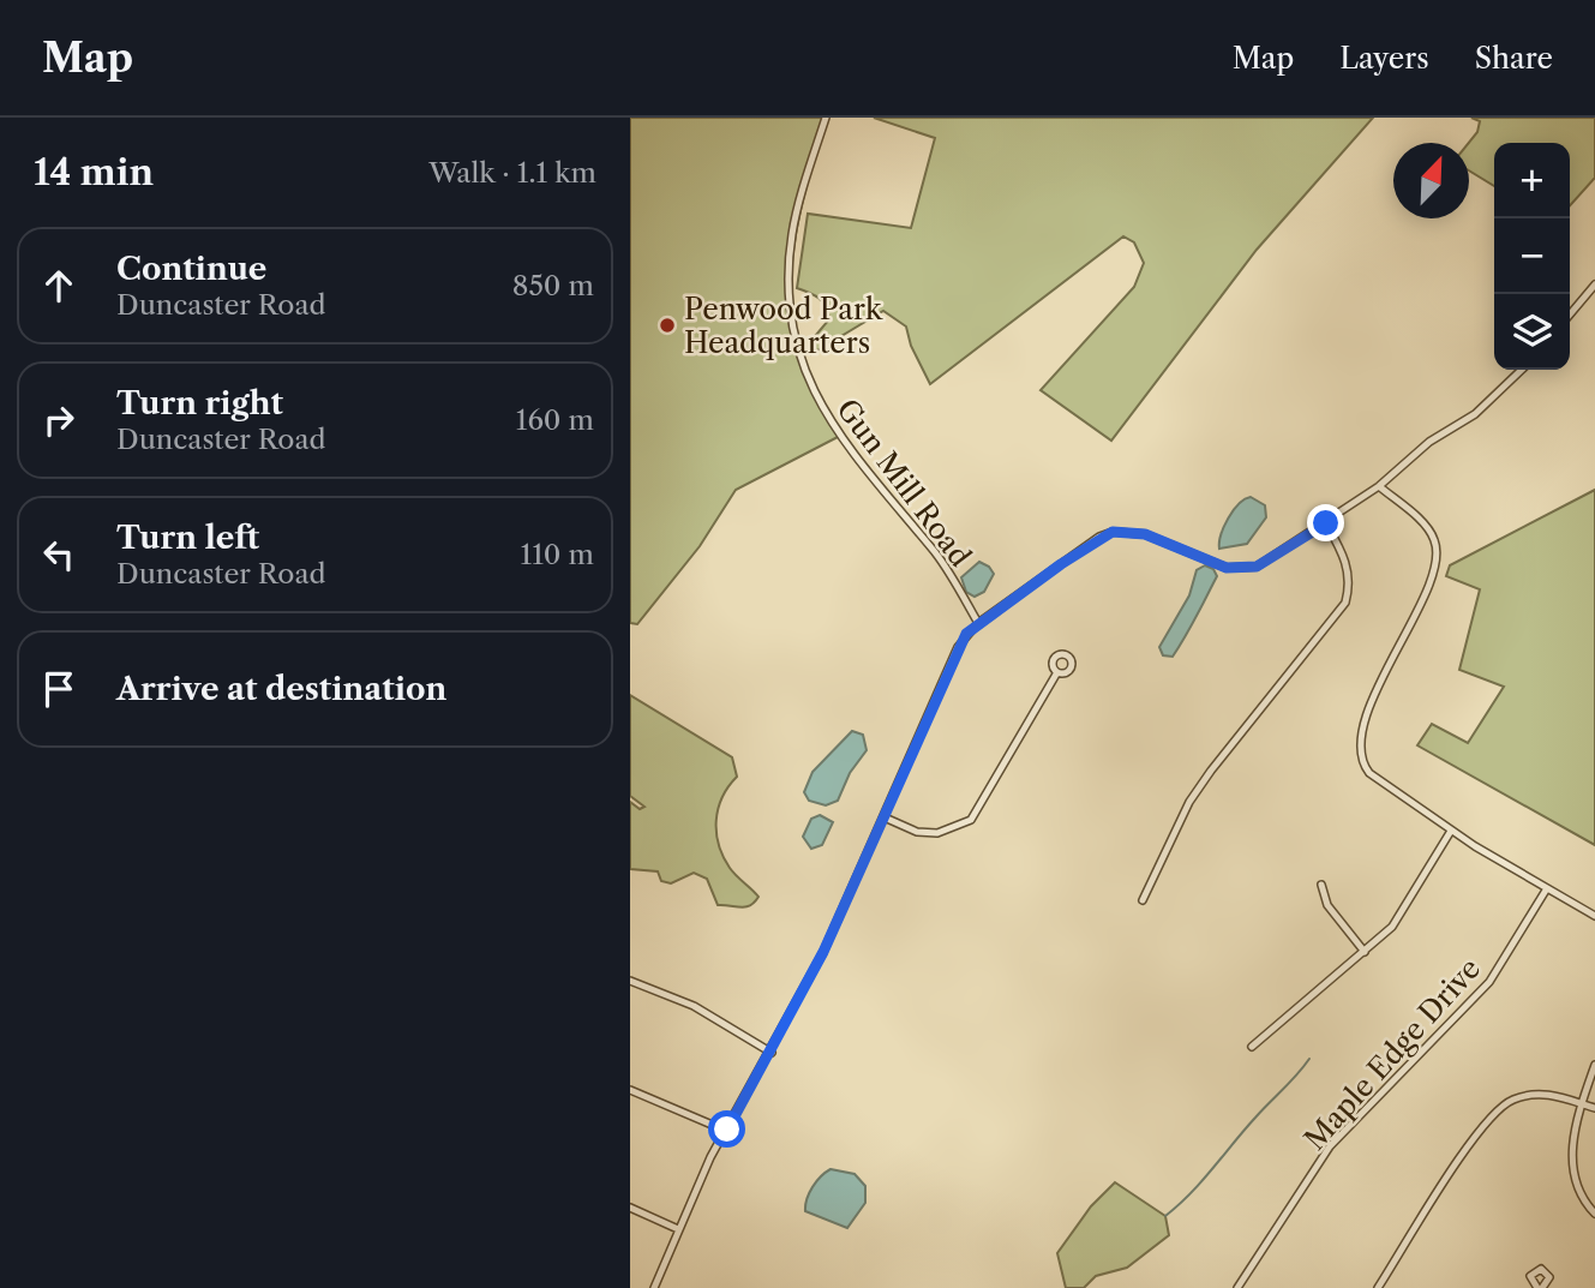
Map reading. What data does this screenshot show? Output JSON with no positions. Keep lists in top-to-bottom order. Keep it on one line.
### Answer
{"streets":{"street":["Gun Mill Road","Maple Edge Drive"]},"places":["Penwood Park Headquarters"],"north":"top right","page":{"header":"Map","nav":["Map","Layers","Share"],"heading":["14 min","Walk · 1.1 km"],"map_buttons":["+","−"],"list":[["Continue","Duncaster Road","850 m"],["Turn right","Duncaster Road","160 m"],["Turn left","Duncaster Road","110 m"],"Arrive at destination"]}}
